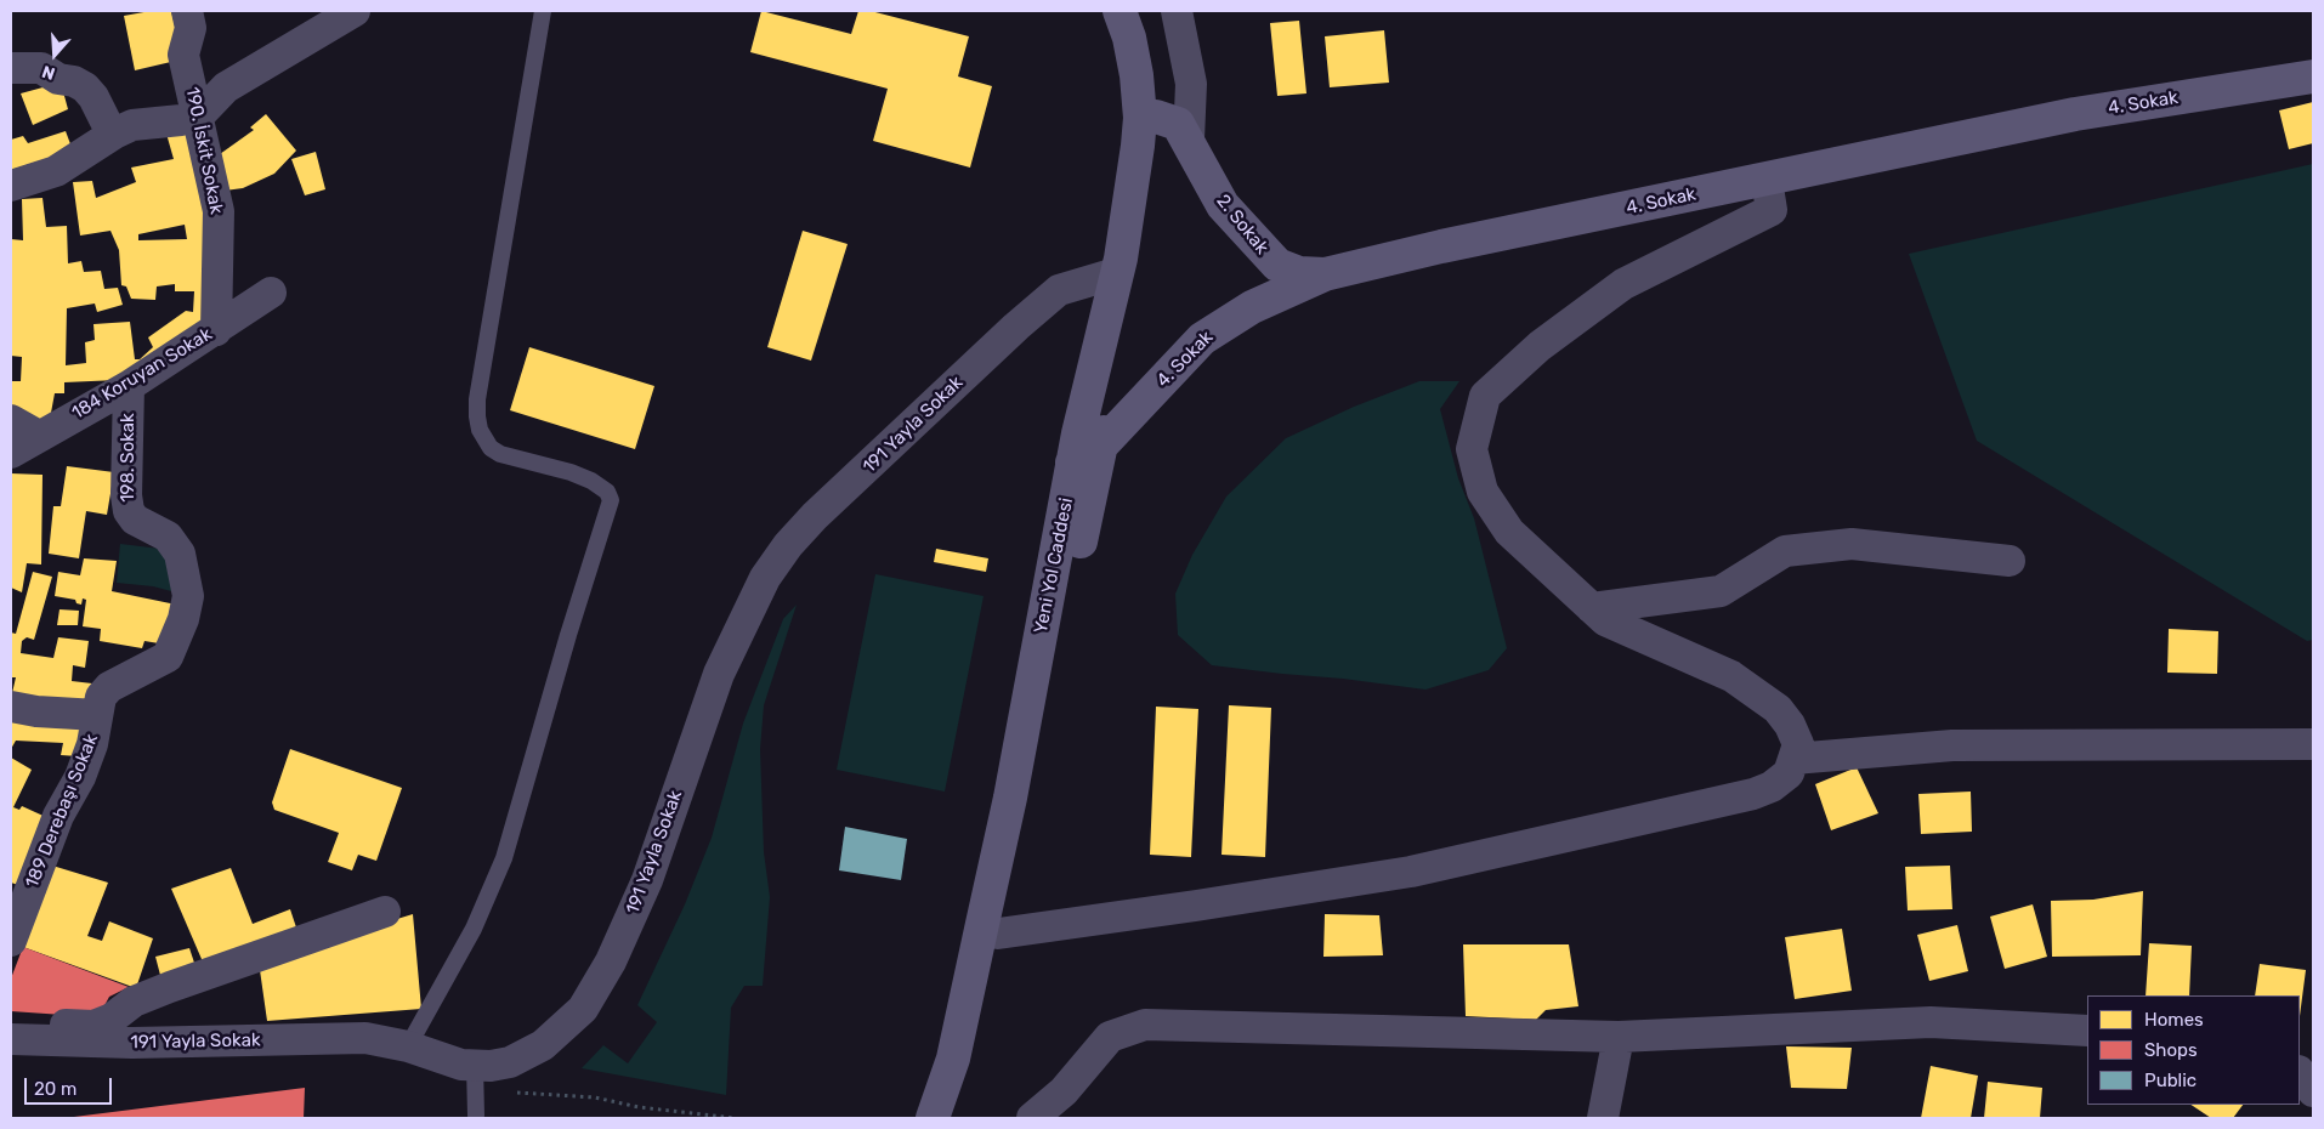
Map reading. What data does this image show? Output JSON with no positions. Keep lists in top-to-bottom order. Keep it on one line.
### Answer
{"streets":{"main road":["4. Sokak","2. Sokak","Yeni Yol Caddesi"],"street":["190. İskit Sokak","184 Koruyan Sokak","191 Yayla Sokak","198. Sokak","189 Derebaşı Sokak"]},"crossings":[["4. Sokak","2. Sokak"],["4. Sokak","Yeni Yol Caddesi"],["190. İskit Sokak","184 Koruyan Sokak"],["2. Sokak","Yeni Yol Caddesi"],["184 Koruyan Sokak","198. Sokak"],["191 Yayla Sokak","Yeni Yol Caddesi"],["198. Sokak","189 Derebaşı Sokak"]],"legend":["Homes","Shops","Public"],"scale_bar":"20 m","north":"bottom"}
